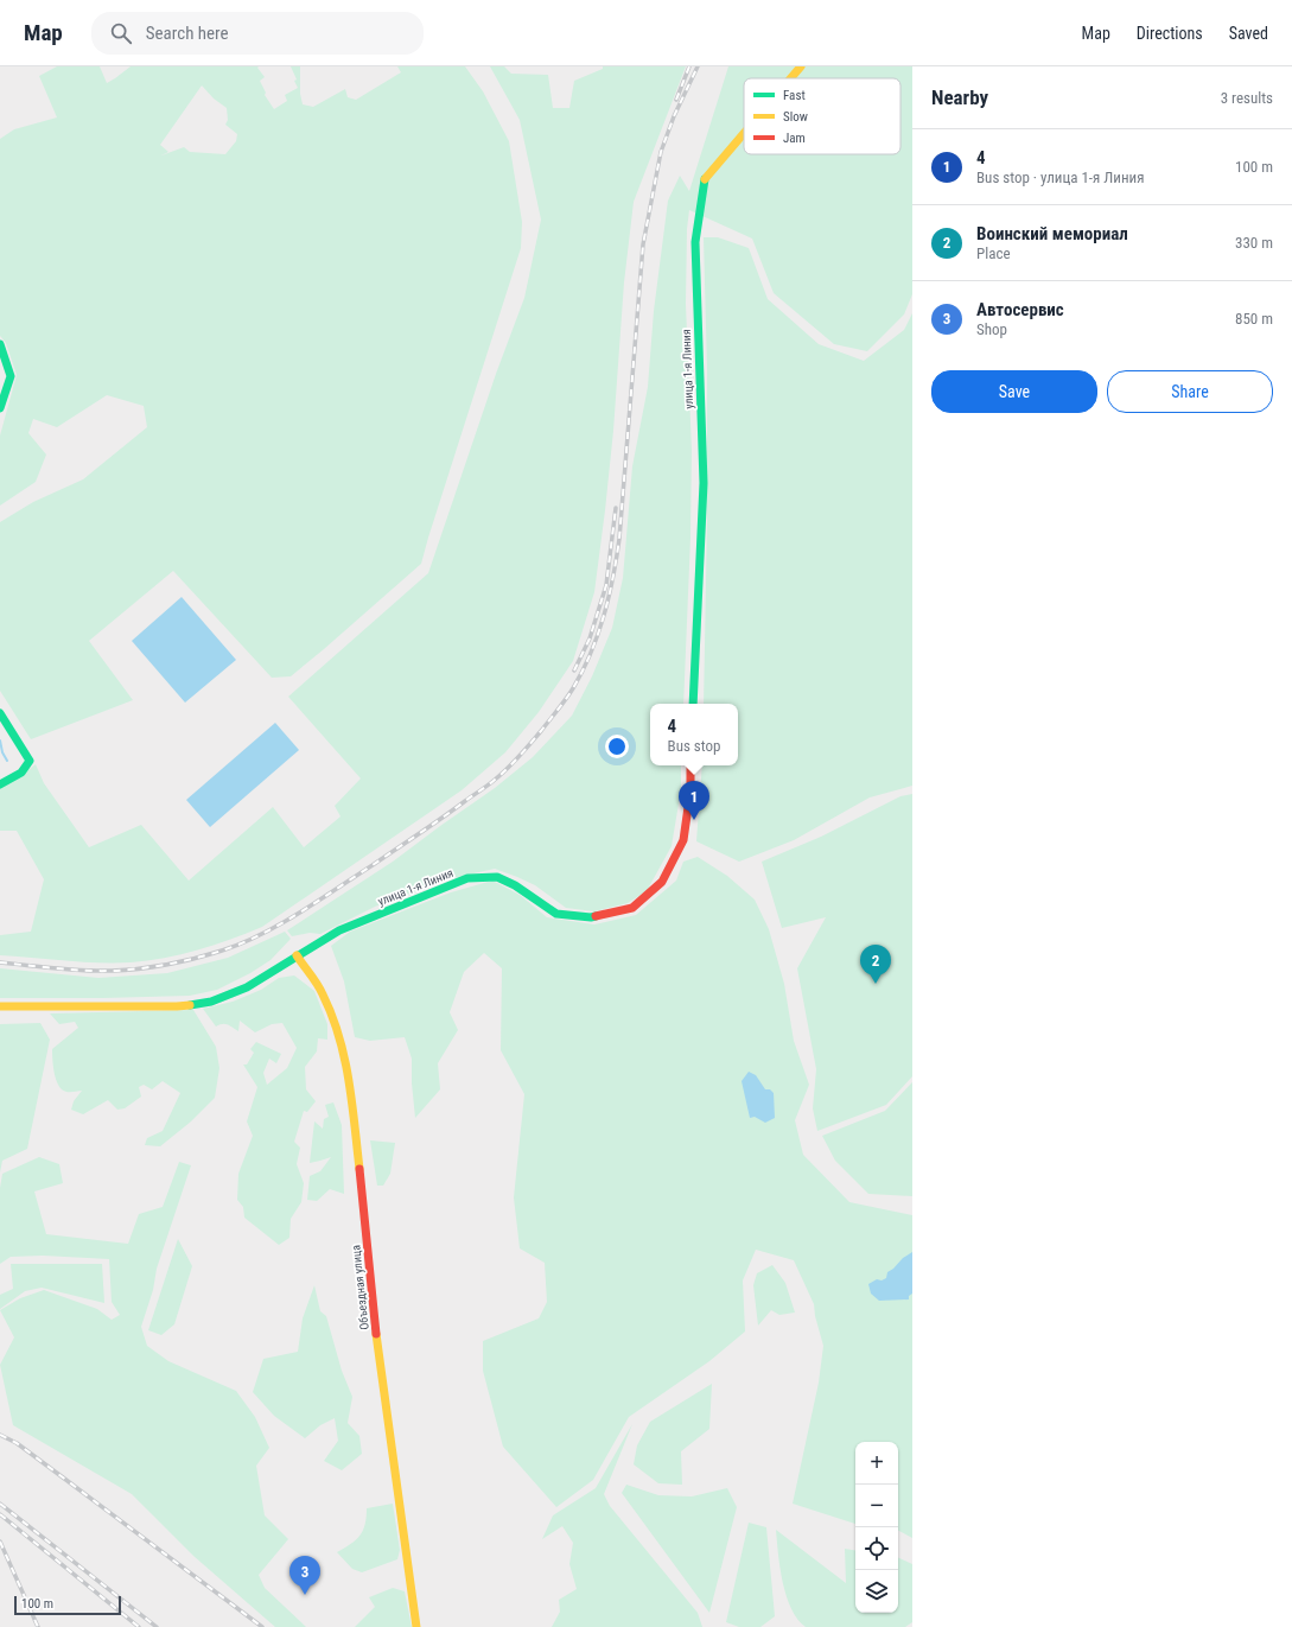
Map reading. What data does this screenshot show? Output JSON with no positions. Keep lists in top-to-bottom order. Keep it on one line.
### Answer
{"streets":{"street":["улица 1-я Линия","Объездная улица"]},"crossings":[["улица 1-я Линия","Объездная улица"]],"legend":["Fast","Slow","Jam"],"scale_bar":"100 m","page":{"header":"Map","search":"Search here","nav":["Map","Directions","Saved"],"heading":["Nearby","3 results"],"list":[{"mark":"1","name":"4","note":"Bus stop · улица 1-я Линия","value":"100 m"},{"mark":"2","name":"Воинский мемориал","note":"Place","value":"330 m"},{"mark":"3","name":"Автосервис","note":"Shop","value":"850 m"}],"buttons":["Save","Share"],"popup":["4","Bus stop"],"pins":["1","2","3"],"map_buttons":["+","−"],"scale":"100 m"}}
